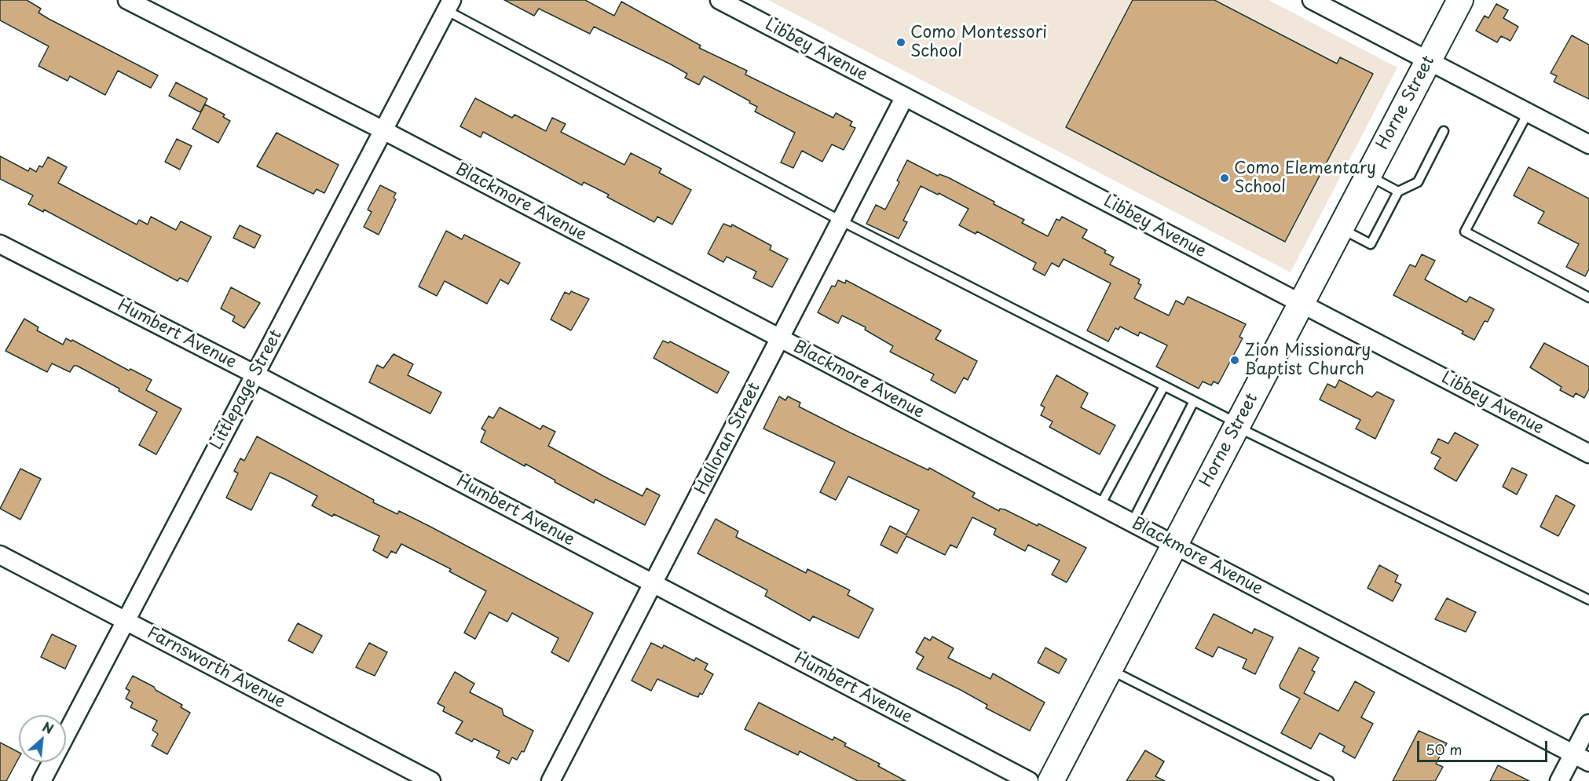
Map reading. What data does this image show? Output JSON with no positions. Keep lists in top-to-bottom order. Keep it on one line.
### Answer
{"streets":{"street":["Libbey Avenue","Horne Street","Blackmore Avenue","Humbert Avenue","Littlepage Street","Halloran Street","Farnsworth Avenue"]},"crossings":[["Libbey Avenue","Horne Street"],["Libbey Avenue","Halloran Street"],["Horne Street","Blackmore Avenue"],["Blackmore Avenue","Littlepage Street"],["Blackmore Avenue","Halloran Street"],["Humbert Avenue","Littlepage Street"],["Humbert Avenue","Halloran Street"],["Littlepage Street","Farnsworth Avenue"]],"places":["Como Montessori School","Como Elementary School","Zion Missionary Baptist Church"],"scale_bar":"50 m","north":"top right"}
